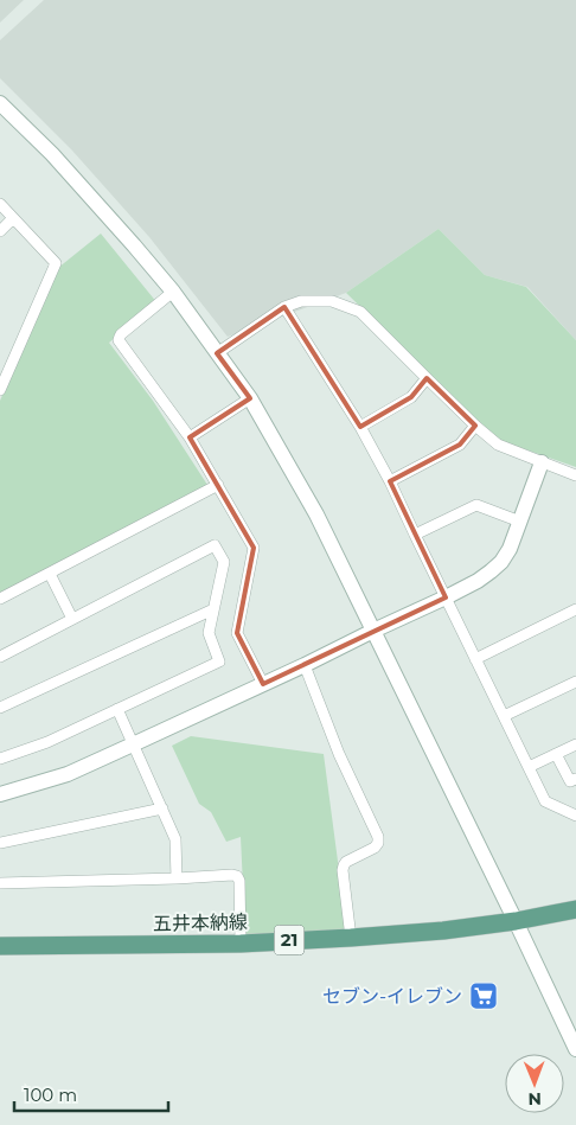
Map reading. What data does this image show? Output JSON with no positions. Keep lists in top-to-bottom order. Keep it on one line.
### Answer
{"streets":{"main road":["五井本納線","21"]},"places":{"supermarket":["セブン-イレブン"]},"scale_bar":"100 m","north":"bottom"}
